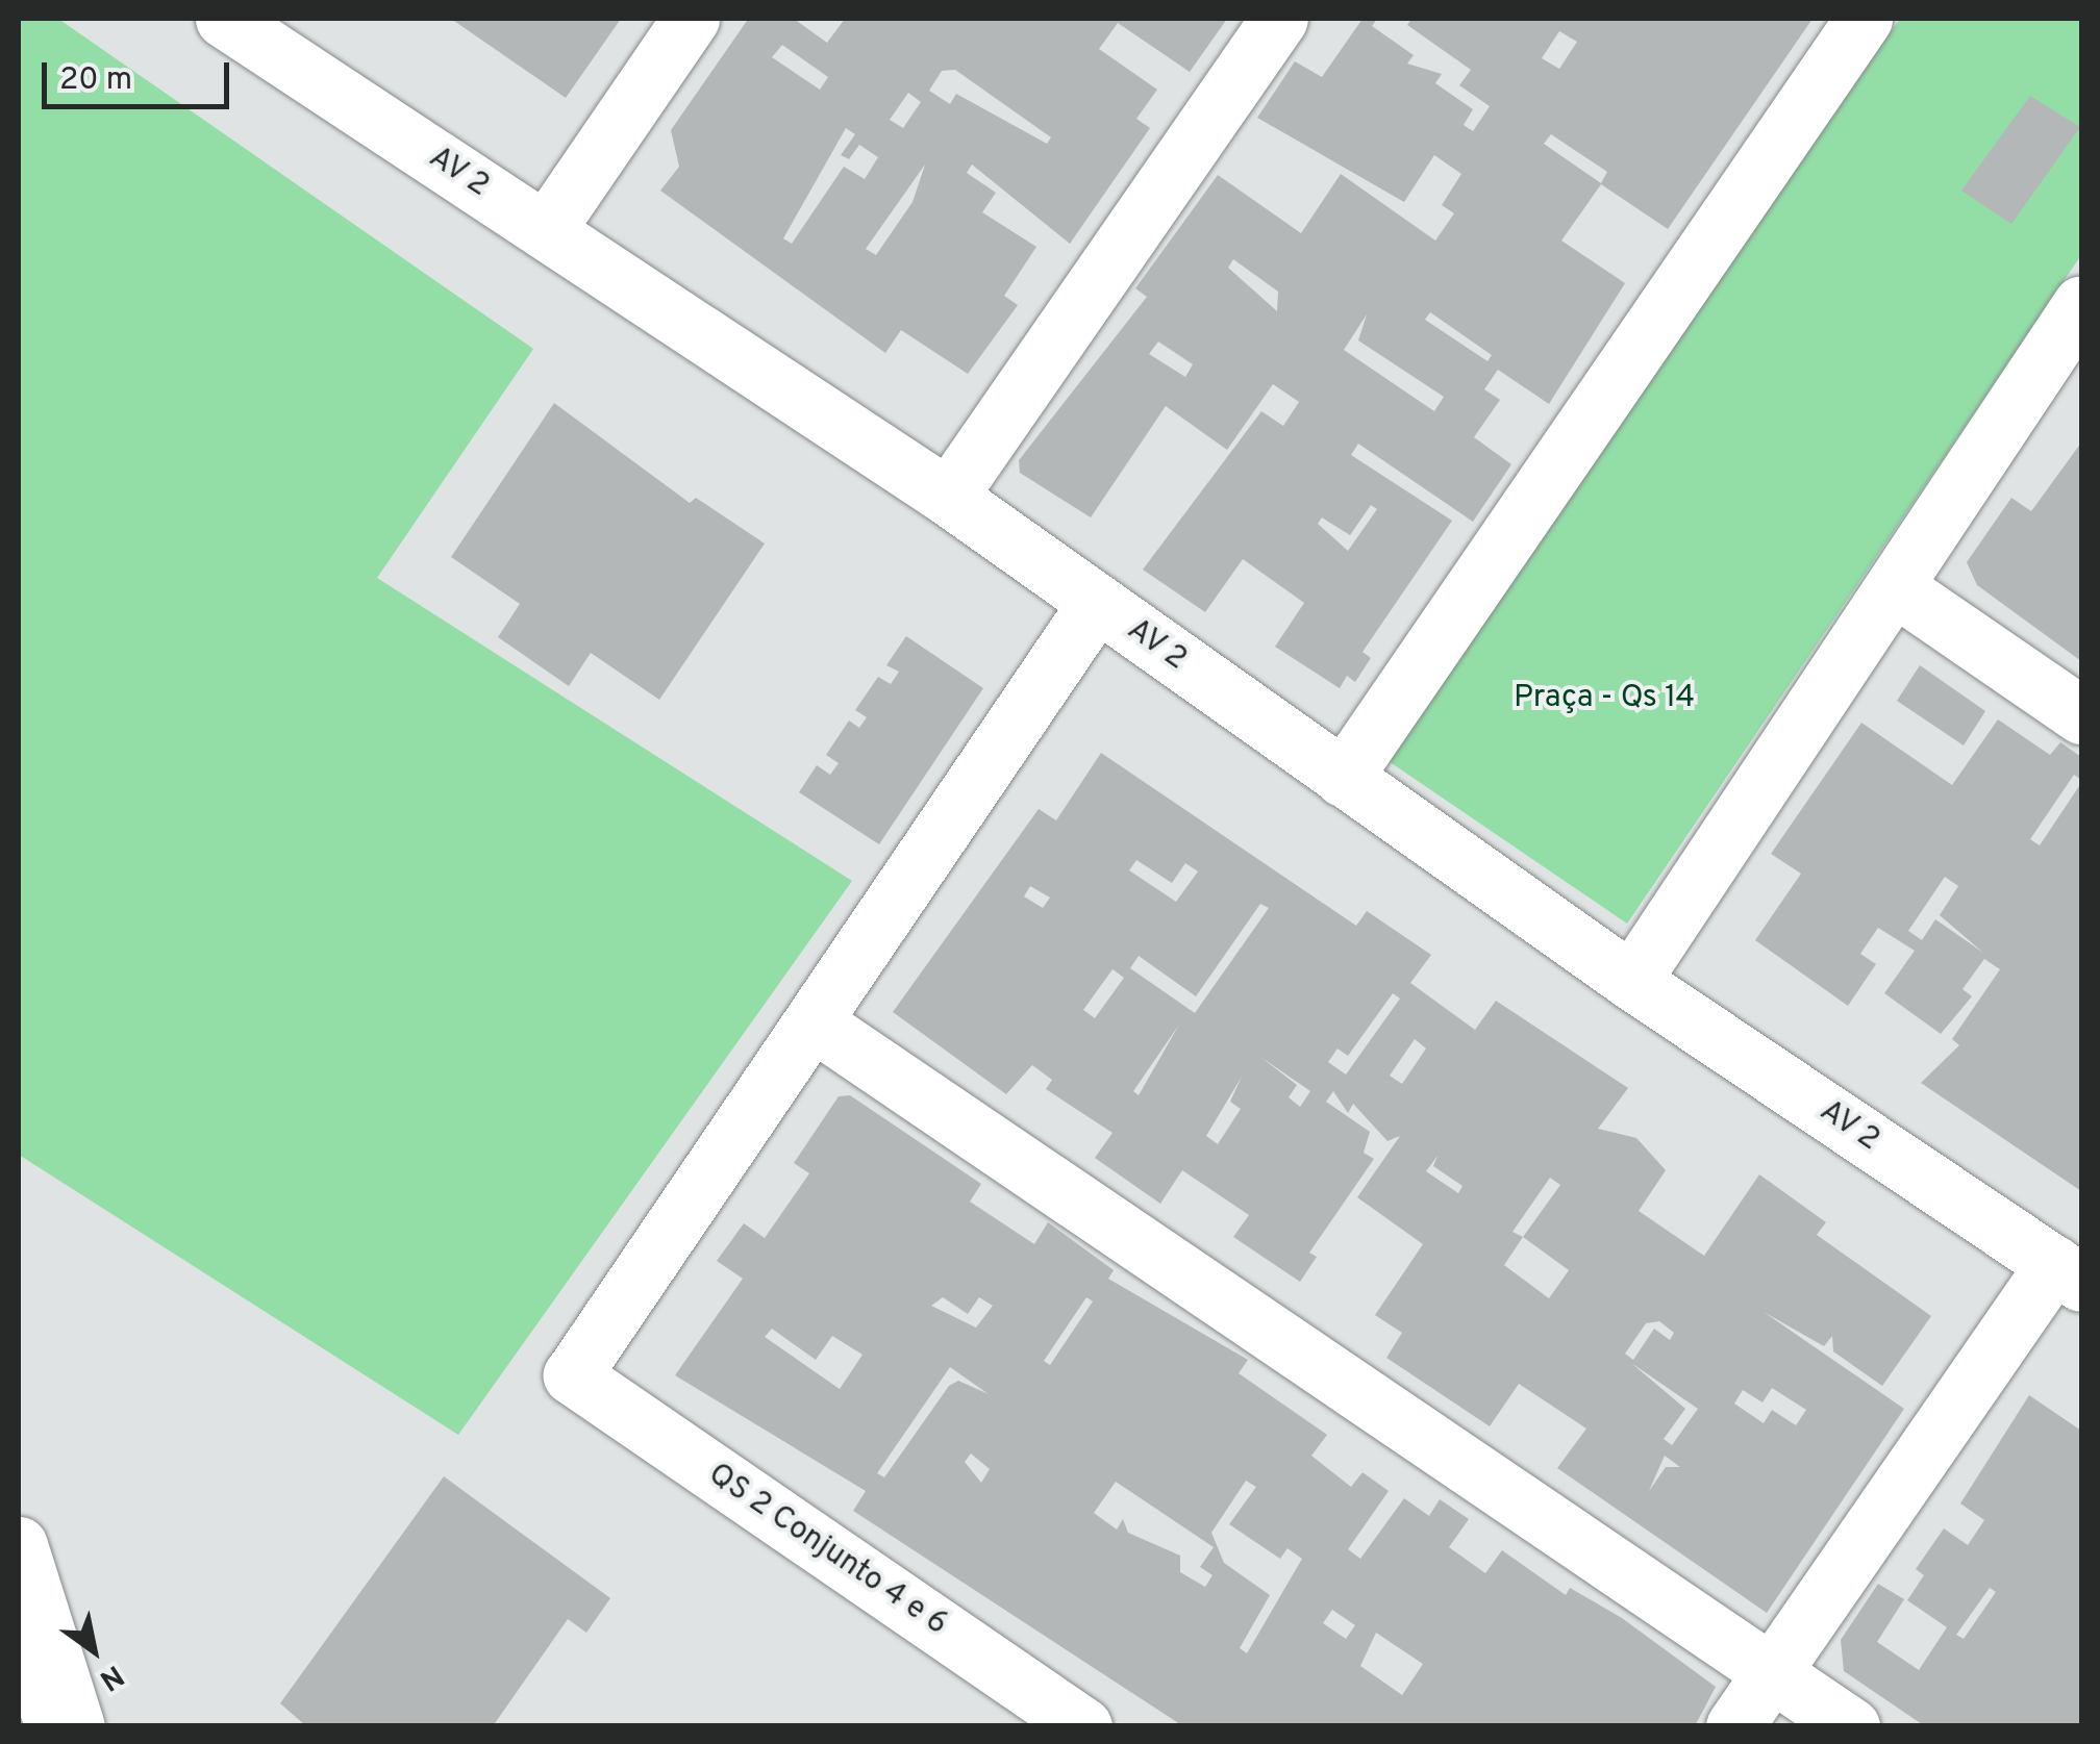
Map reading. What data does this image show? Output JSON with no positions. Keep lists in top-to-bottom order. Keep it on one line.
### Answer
{"streets":{"street":["AV 2","QS 2 Conjunto 4 e 6"]},"parks":["Praça - Qs 14"],"scale_bar":"20 m","north":"bottom right"}
